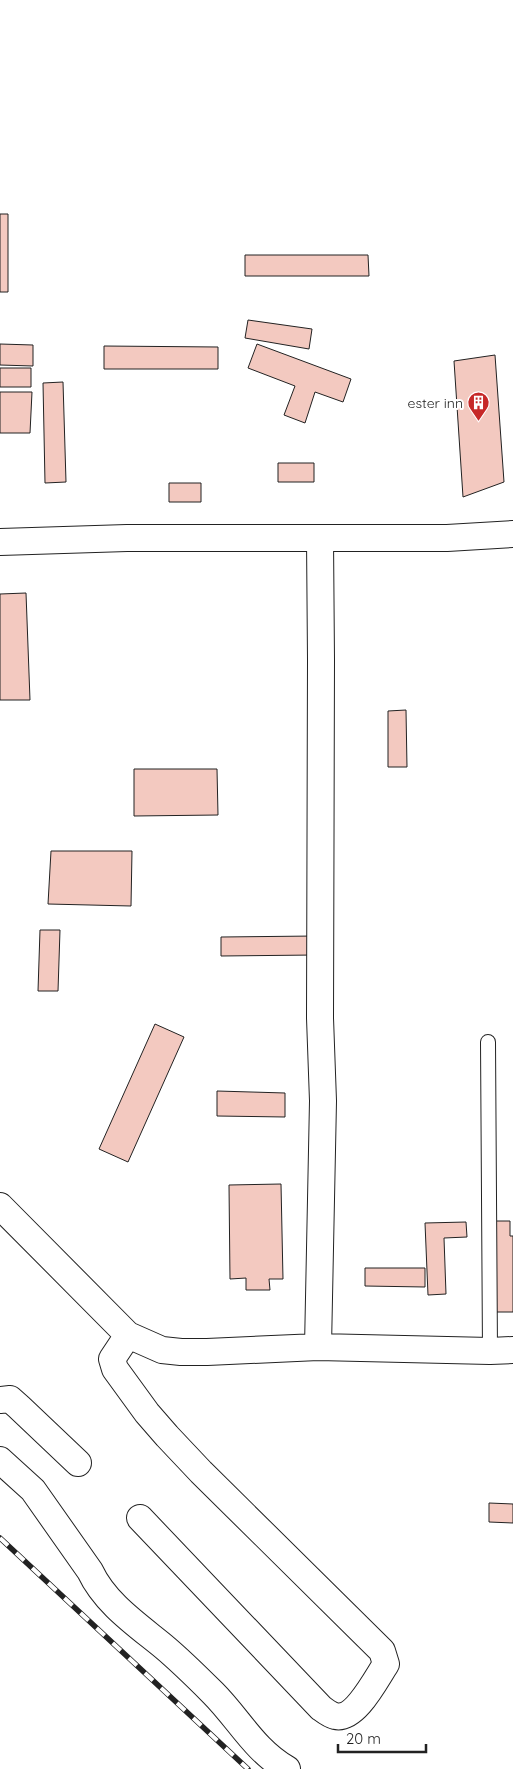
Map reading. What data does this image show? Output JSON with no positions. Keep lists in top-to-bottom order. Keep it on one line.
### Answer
{"places":{"building":["ester inn"]},"scale_bar":"20 m"}
